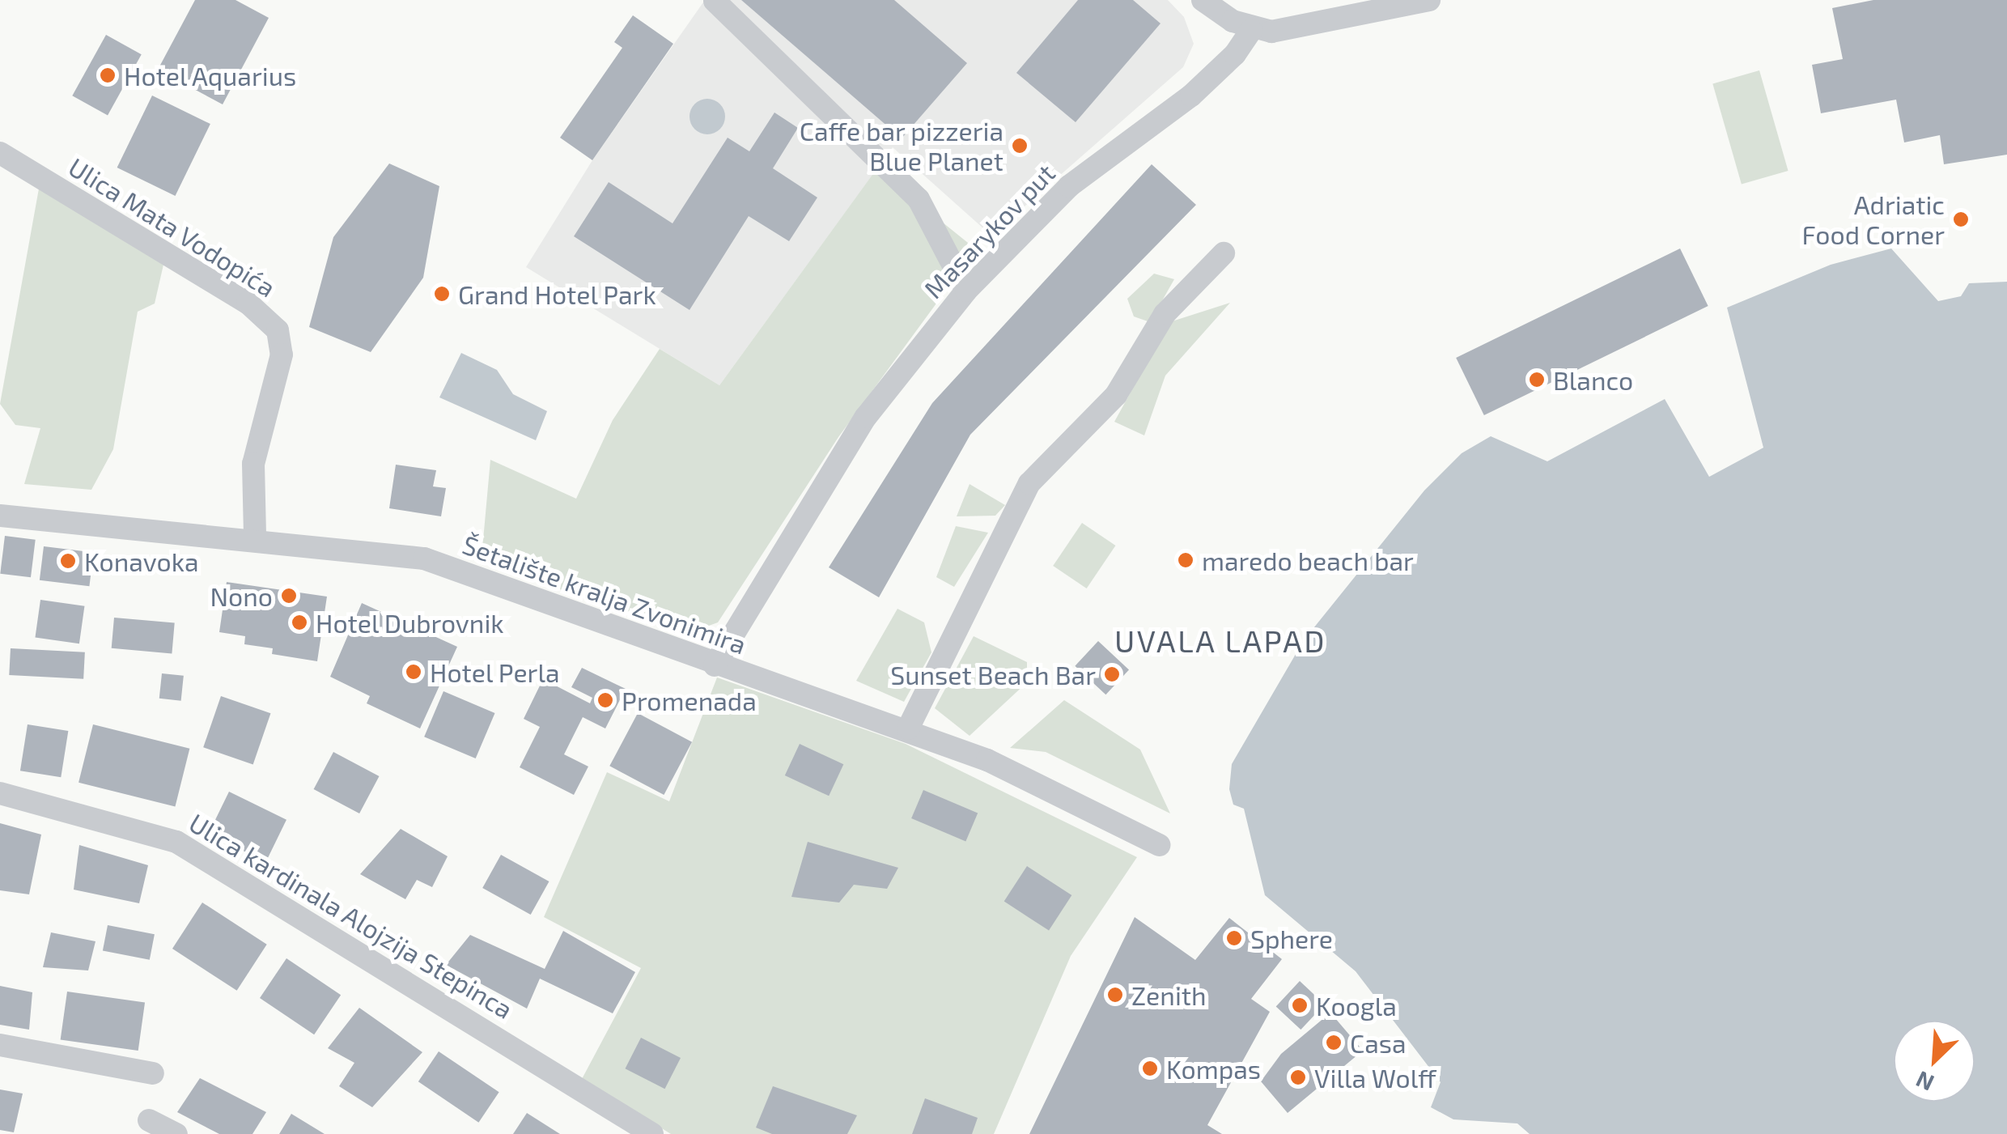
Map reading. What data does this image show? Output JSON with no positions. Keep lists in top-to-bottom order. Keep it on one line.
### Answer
{"streets":{"street":["Ulica Mata Vodopića","Masarykov put","Šetalište kralja Zvonimira","Ulica kardinala Alojzija Stepinca"]},"crossings":[["Ulica Mata Vodopića","Šetalište kralja Zvonimira"],["Masarykov put","Šetalište kralja Zvonimira"]],"districts":["UVALA LAPAD"],"places":["Hotel Aquarius","Caffe bar pizzeria Blue Planet","Adriatic Food Corner","Grand Hotel Park","Blanco","maredo beach bar","Konavoka","Nono","Hotel Dubrovnik","Hotel Perla","Sunset Beach Bar","Promenada","Sphere","Zenith","Koogla","Casa","Kompas","Villa Wolff"],"north":"bottom left"}
